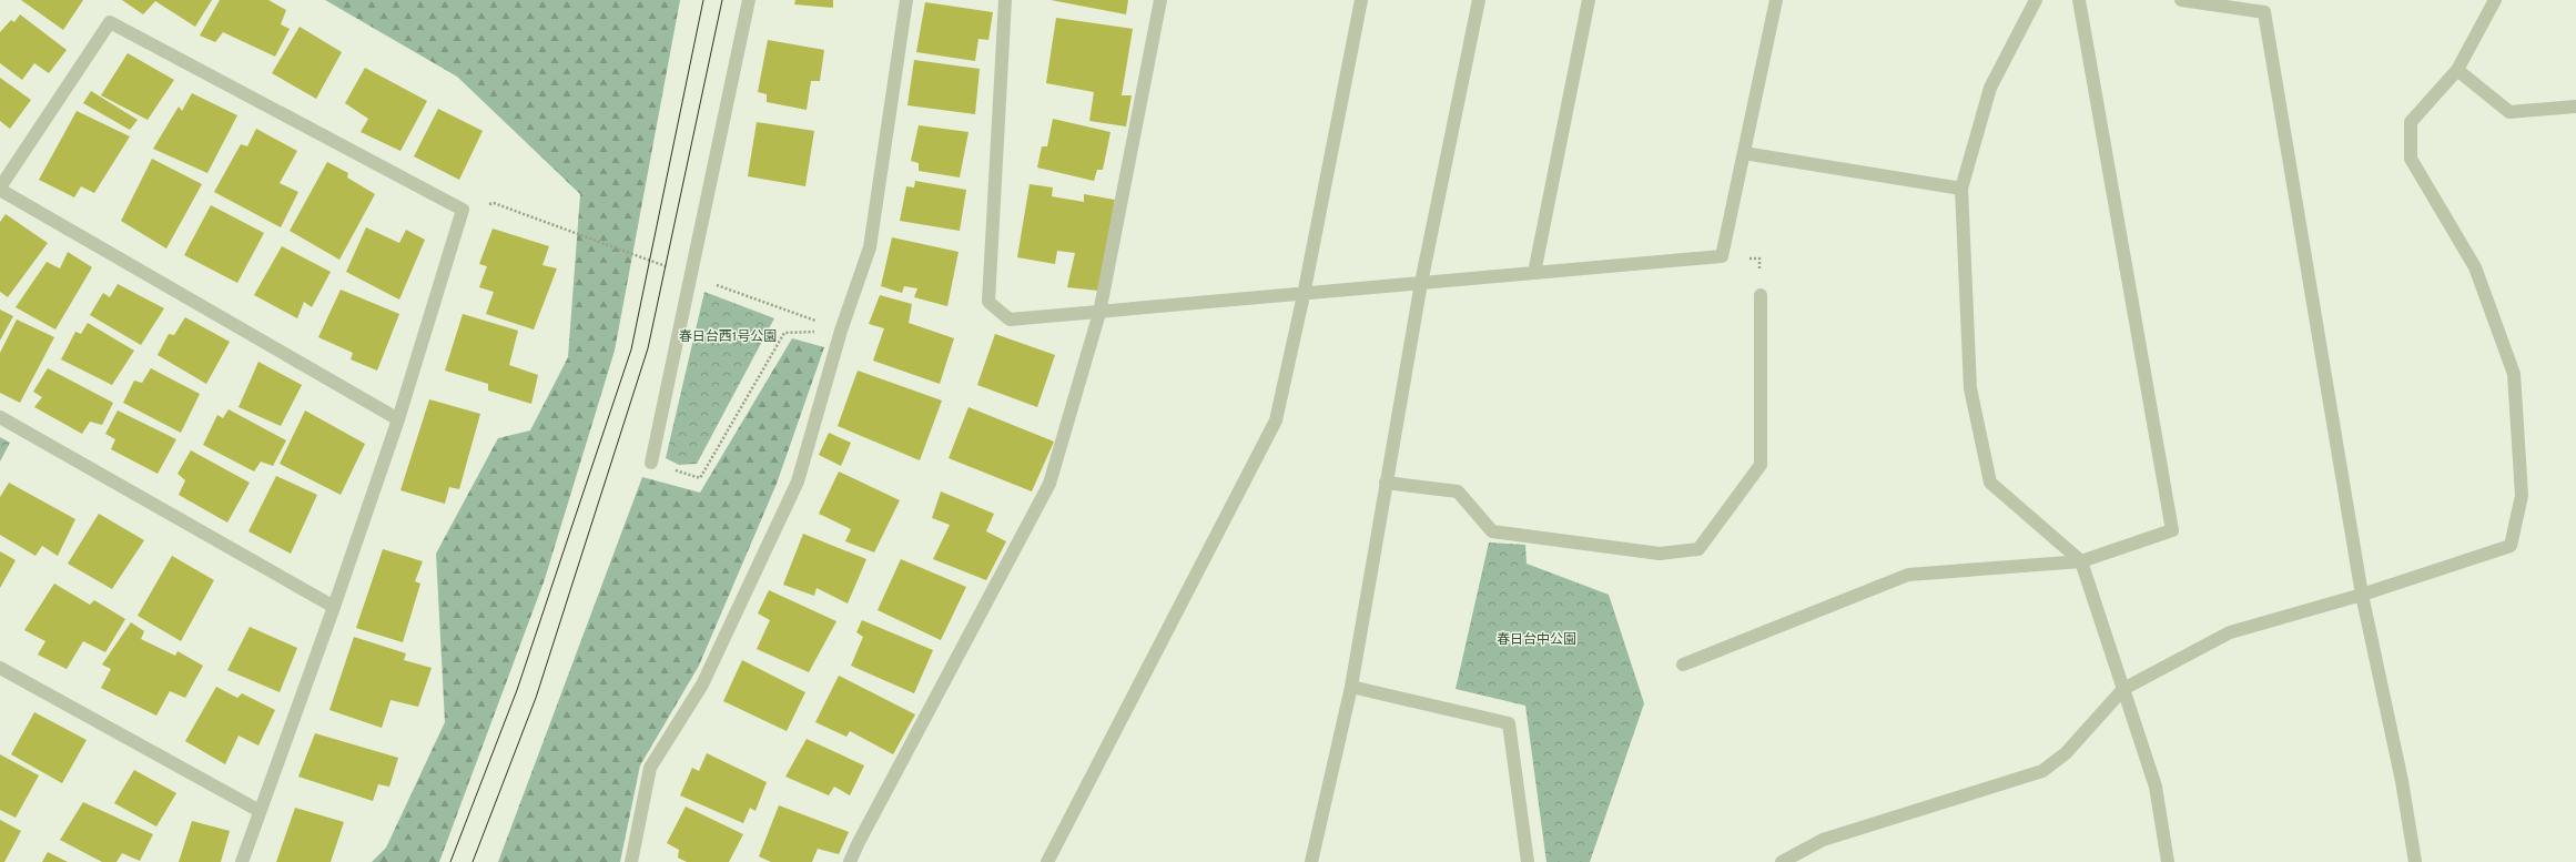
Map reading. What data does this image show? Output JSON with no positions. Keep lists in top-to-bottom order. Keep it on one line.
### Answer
{"parks":["春日台西1号公園","春日台中公園"]}
